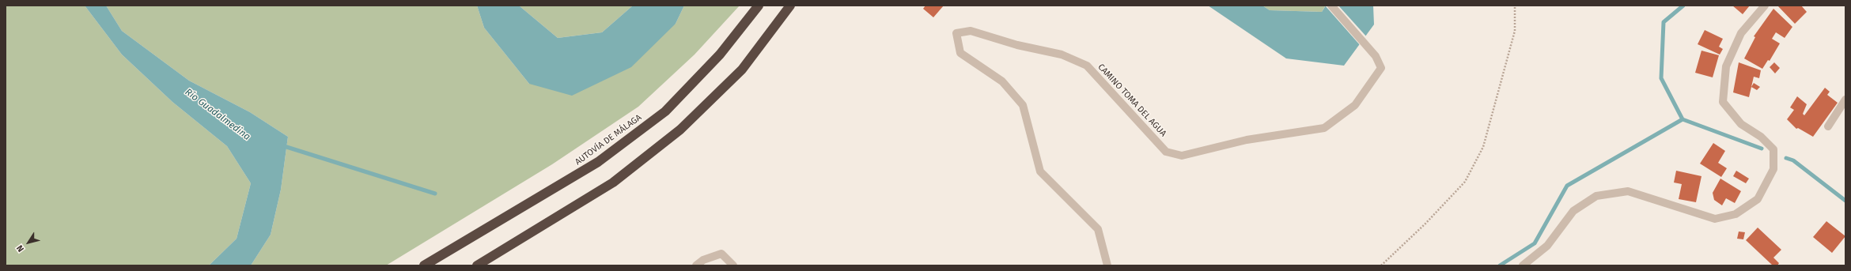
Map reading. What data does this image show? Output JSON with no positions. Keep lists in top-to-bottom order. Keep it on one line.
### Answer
{"streets":{"highway":["AUTOVÍA DE MÁLAGA"],"street":["CAMINO TOMA DEL AGUA"]},"water":["Río Guadalmedina"],"north":"bottom left"}
